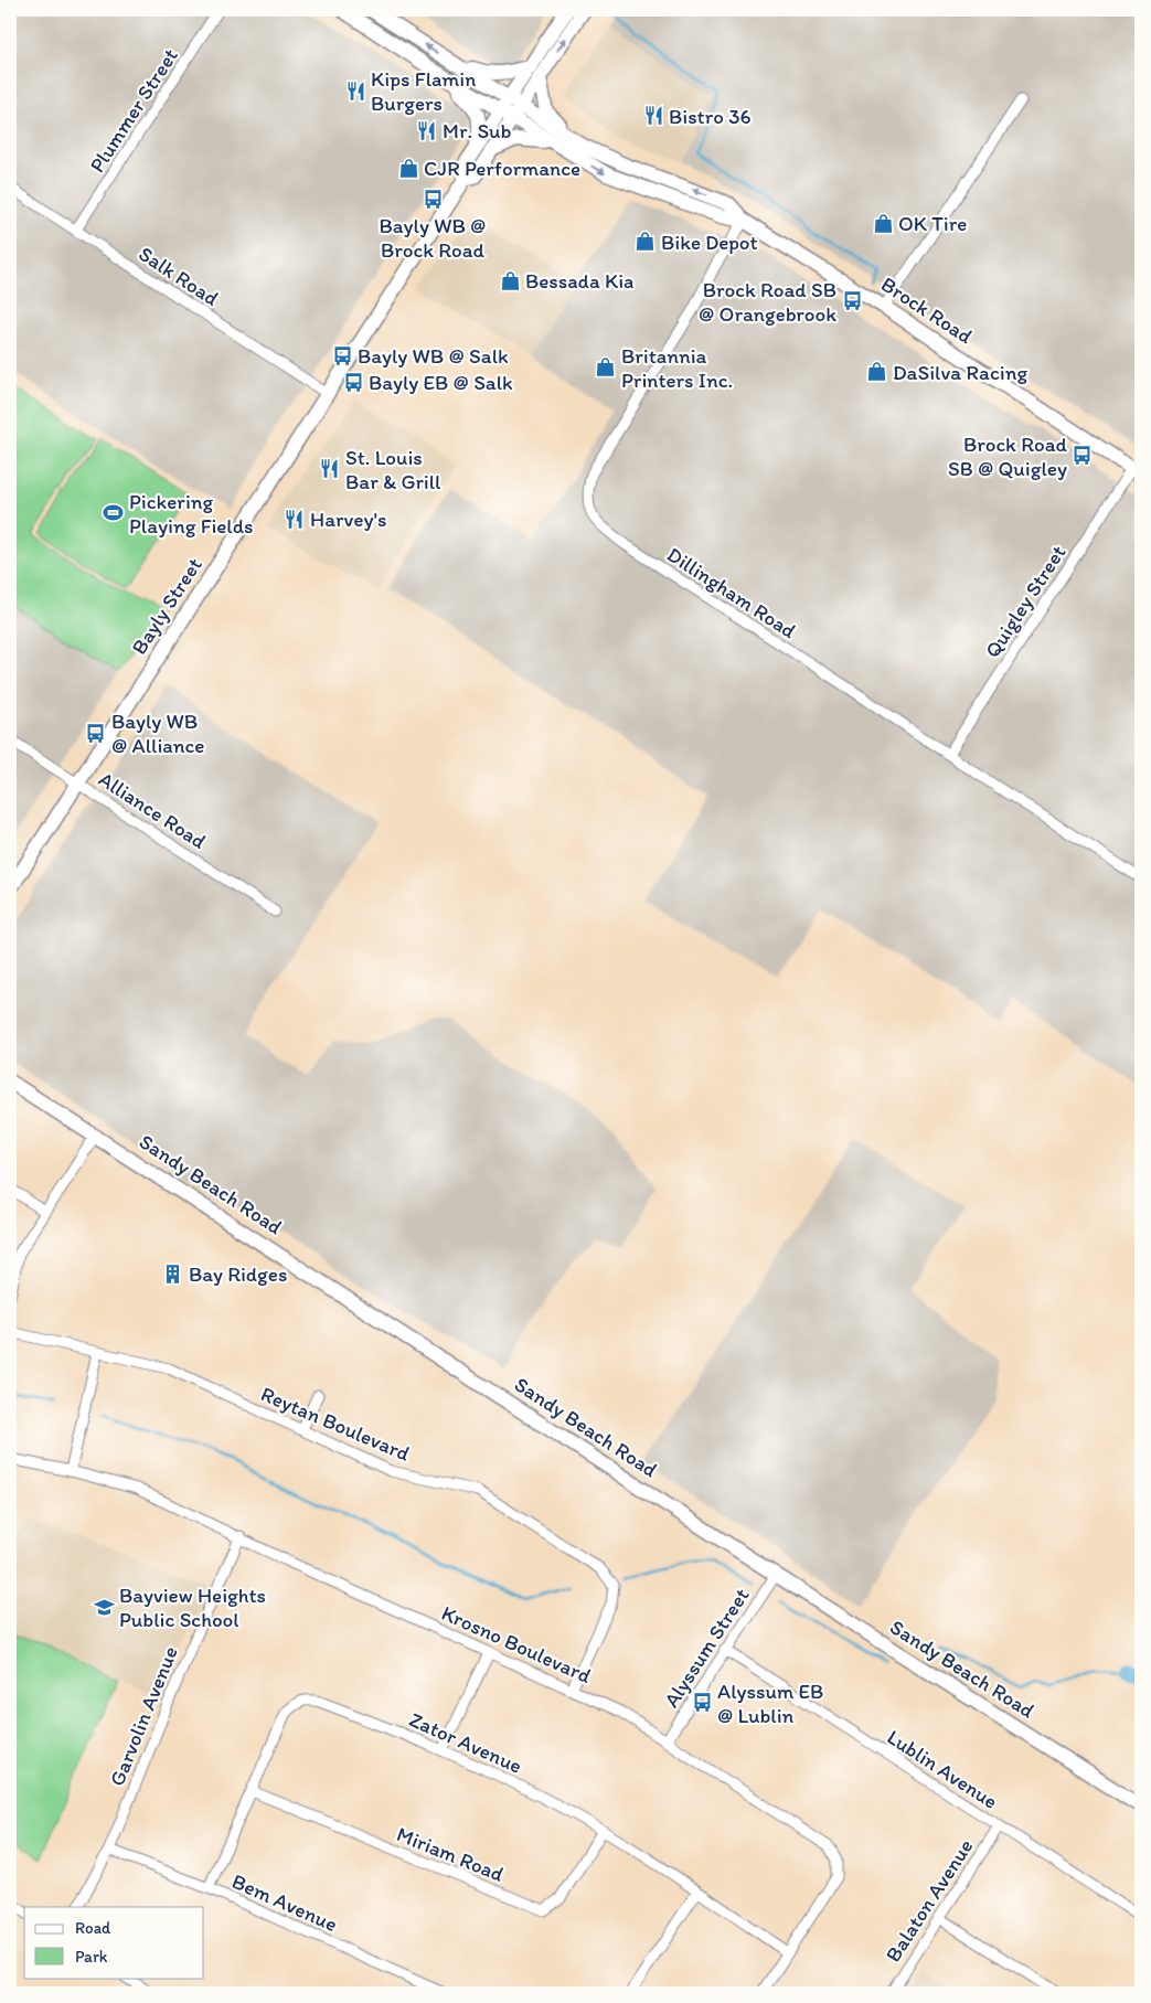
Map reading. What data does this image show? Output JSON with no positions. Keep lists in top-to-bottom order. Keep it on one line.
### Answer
{"streets":{"main road":["Brock Road","Bayly Street","Sandy Beach Road"],"street":["Plummer Street","Salk Road","Dillingham Road","Quigley Street","Alliance Road","Reytan Boulevard","Krosno Boulevard","Alyssum Street","Garvolin Avenue","Zator Avenue","Lublin Avenue","Miriam Road","Balaton Avenue","Bem Avenue"]},"crossings":[["Plummer Street","Salk Road"],["Salk Road","Bayly Street"],["Brock Road","Dillingham Road"],["Brock Road","Quigley Street"],["Brock Road","Bayly Street"],["Dillingham Road","Quigley Street"],["Bayly Street","Alliance Road"],["Sandy Beach Road","Alyssum Street"],["Reytan Boulevard","Krosno Boulevard"],["Krosno Boulevard","Alyssum Street"],["Krosno Boulevard","Garvolin Avenue"],["Krosno Boulevard","Zator Avenue"],["Alyssum Street","Lublin Avenue"],["Garvolin Avenue","Bem Avenue"],["Zator Avenue","Miriam Road"],["Zator Avenue","Bem Avenue"],["Lublin Avenue","Balaton Avenue"]],"places":{"restaurant":["Kips Flamin Burgers","Bistro 36","Mr. Sub","St. Louis Bar & Grill","Harvey's"],"shop":["CJR Performance","OK Tire","Bike Depot","Bessada Kia","Britannia Printers Inc.","DaSilva Racing"],"bus stop":["Bayly WB @ Brock Road","Brock Road SB @ Orangebrook","Bayly WB @ Salk","Bayly EB @ Salk","Brock Road SB @ Quigley","Bayly WB @ Alliance","Alyssum EB @ Lublin"],"sports":["Pickering Playing Fields"],"building":["Bay Ridges"],"school or university":["Bayview Heights Public School"]},"legend":["Road","Park"]}
